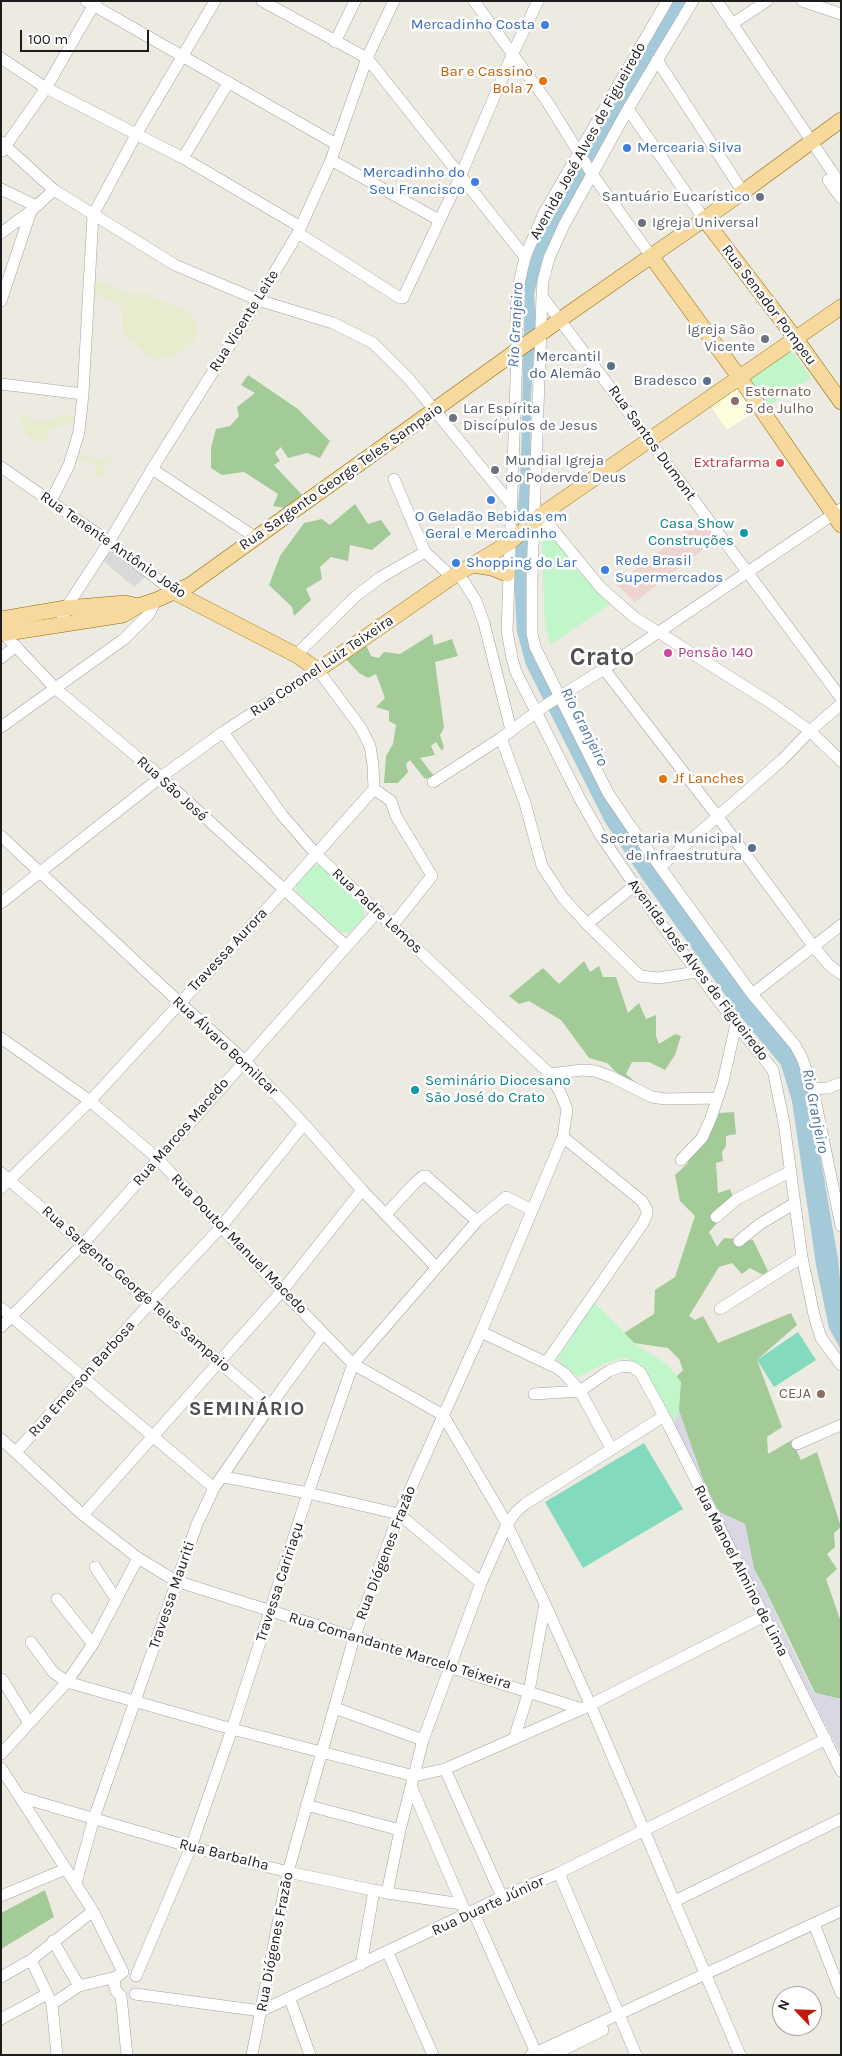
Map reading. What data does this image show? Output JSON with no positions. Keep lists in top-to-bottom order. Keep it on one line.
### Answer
{"streets":{"main road":["Rua Senador Pompeu","Rua Sargento George Teles Sampaio","Rua Tenente Antônio João","Rua Coronel Luiz Teixeira"],"street":["Avenida José Alves de Figueiredo","Rua Vicente Leite","Rua Santos Dumont","Rua São José","Rua Padre Lemos","Travessa Aurora","Rua Álvaro Bomilcar","Rua Marcos Macedo","Rua Doutor Manuel Macedo","Rua Emerson Barbosa","Rua Diógenes Frazão","Rua Manoel Almino de Lima","Travessa Caririaçu","Travessa Mauriti","Rua Comandante Marcelo Teixeira","Rua Barbalha","Rua Duarte Júnior"]},"crossings":[["Avenida José Alves de Figueiredo","Rua Senador Pompeu"],["Avenida José Alves de Figueiredo","Rua Santos Dumont"],["Avenida José Alves de Figueiredo","Rua Sargento George Teles Sampaio"],["Avenida José Alves de Figueiredo","Rua Coronel Luiz Teixeira"],["Rua Senador Pompeu","Rua Sargento George Teles Sampaio"],["Rua Senador Pompeu","Rua Coronel Luiz Teixeira"],["Rua Vicente Leite","Rua Sargento George Teles Sampaio"],["Rua Vicente Leite","Rua Tenente Antônio João"],["Rua Santos Dumont","Rua Sargento George Teles Sampaio"],["Rua Santos Dumont","Rua Coronel Luiz Teixeira"],["Rua Sargento George Teles Sampaio","Rua Tenente Antônio João"],["Rua Sargento George Teles Sampaio","Rua São José"],["Rua Sargento George Teles Sampaio","Travessa Aurora"],["Rua Sargento George Teles Sampaio","Rua Marcos Macedo"],["Rua Sargento George Teles Sampaio","Rua Emerson Barbosa"],["Rua Sargento George Teles Sampaio","Travessa Mauriti"],["Rua Tenente Antônio João","Rua Coronel Luiz Teixeira"],["Rua Tenente Antônio João","Travessa Aurora"],["Rua Coronel Luiz Teixeira","Rua São José"],["Rua Coronel Luiz Teixeira","Rua Padre Lemos"],["Rua Coronel Luiz Teixeira","Rua Álvaro Bomilcar"],["Rua São José","Travessa Aurora"],["Rua São José","Rua Marcos Macedo"],["Rua Padre Lemos","Travessa Aurora"],["Rua Padre Lemos","Rua Marcos Macedo"],["Rua Padre Lemos","Rua Diógenes Frazão"],["Travessa Aurora","Rua Álvaro Bomilcar"],["Travessa Aurora","Rua Doutor Manuel Macedo"],["Rua Álvaro Bomilcar","Rua Marcos Macedo"],["Rua Álvaro Bomilcar","Rua Emerson Barbosa"],["Rua Álvaro Bomilcar","Travessa Caririaçu"],["Rua Marcos Macedo","Rua Doutor Manuel Macedo"],["Rua Doutor Manuel Macedo","Rua Emerson Barbosa"],["Rua Doutor Manuel Macedo","Rua Diógenes Frazão"],["Rua Doutor Manuel Macedo","Travessa Caririaçu"],["Rua Doutor Manuel Macedo","Travessa Mauriti"],["Rua Emerson Barbosa","Rua Comandante Marcelo Teixeira"],["Rua Diógenes Frazão","Travessa Caririaçu"],["Rua Diógenes Frazão","Rua Comandante Marcelo Teixeira"],["Rua Diógenes Frazão","Rua Barbalha"],["Rua Diógenes Frazão","Rua Duarte Júnior"],["Rua Manoel Almino de Lima","Rua Duarte Júnior"],["Travessa Caririaçu","Rua Comandante Marcelo Teixeira"],["Travessa Caririaçu","Rua Barbalha"],["Travessa Mauriti","Rua Comandante Marcelo Teixeira"],["Travessa Mauriti","Rua Barbalha"]],"districts":["Crato","SEMINÁRIO"],"water":["Rio Granjeiro"],"places":["Mercadinho Costa","Bar e Cassino Bola 7","Mercearia Silva","Mercadinho do Seu Francisco","Santuário Eucarístico","Igreja Universal","Igreja São Vicente","Mercantil do Alemão","Bradesco","Esternato 5 de Julho","Lar Espírita Discípulos de Jesus","Extrafarma","Mundial Igreja do Podervde Deus","O Geladão Bebidas em Geral e Mercadinho","Casa Show Construções","Shopping do Lar","Rede Brasil Supermercados","Pensão 140","Jf Lanches","Secretaria Municipal de Infraestrutura","Seminário Diocesano São José do Crato","CEJA"],"scale_bar":"100 m","north":"top left"}
